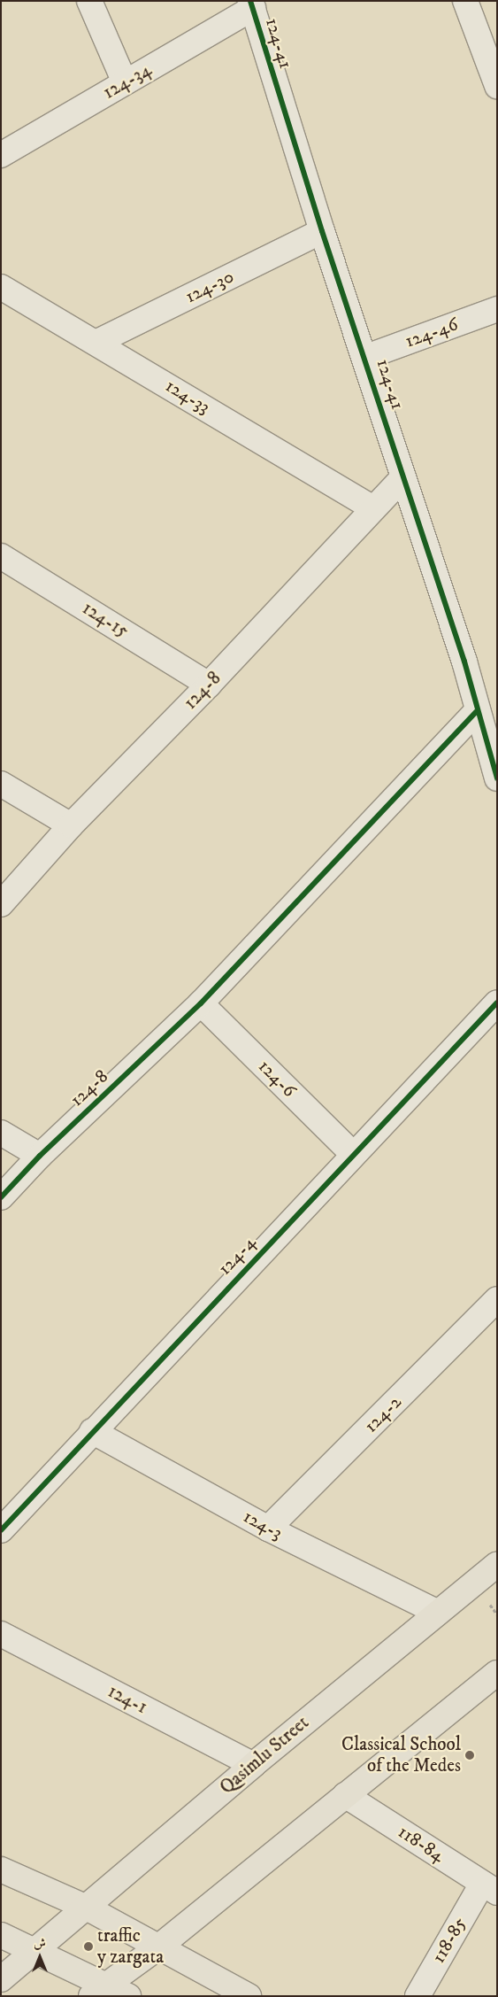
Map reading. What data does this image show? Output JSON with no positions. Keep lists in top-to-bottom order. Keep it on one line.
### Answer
{"streets":{"main road":["Qasimlu Street"],"street":["124-41","124-34","124-30","124-46","124-33","124-15","124-8","124-6","124-4","124-2","124-3","124-1","118-84","118-85"]},"crossings":[["124-41","124-34"],["124-41","124-30"],["124-41","124-46"],["124-41","124-8"],["124-30","124-33"],["124-33","124-8"],["124-15","124-8"],["124-8","124-6"],["124-6","124-4"],["124-4","124-3"],["124-2","124-3"],["124-3","Qasimlu Street"],["124-1","Qasimlu Street"],["118-84","118-85"]],"places":["Classical School of the Medes","traffic y zargata"],"north":"top"}
